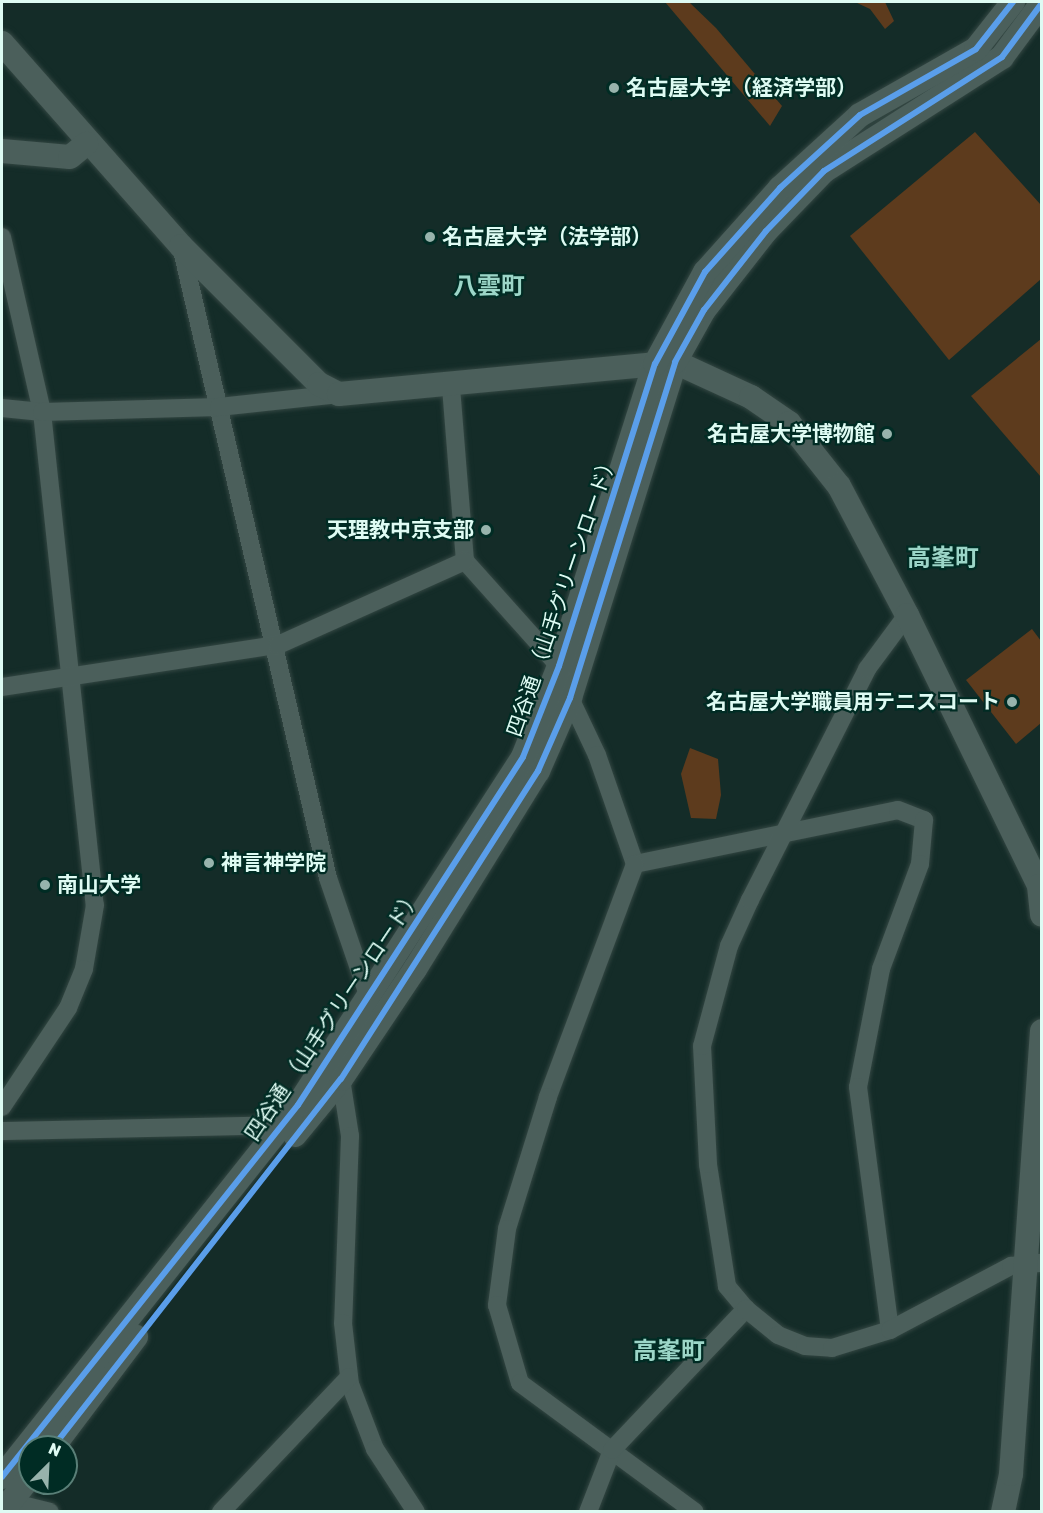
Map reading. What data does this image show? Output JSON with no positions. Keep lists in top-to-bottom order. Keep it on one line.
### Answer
{"streets":{"street":["四谷通 （山手グリーンロード）"]},"districts":["八雲町","高峯町","高峯町"],"places":["名古屋大学（経済学部）","名古屋大学（法学部）","名古屋大学博物館","天理教中京支部","名古屋大学職員用テニスコート","神言神学院","南山大学"],"north":"top right"}
